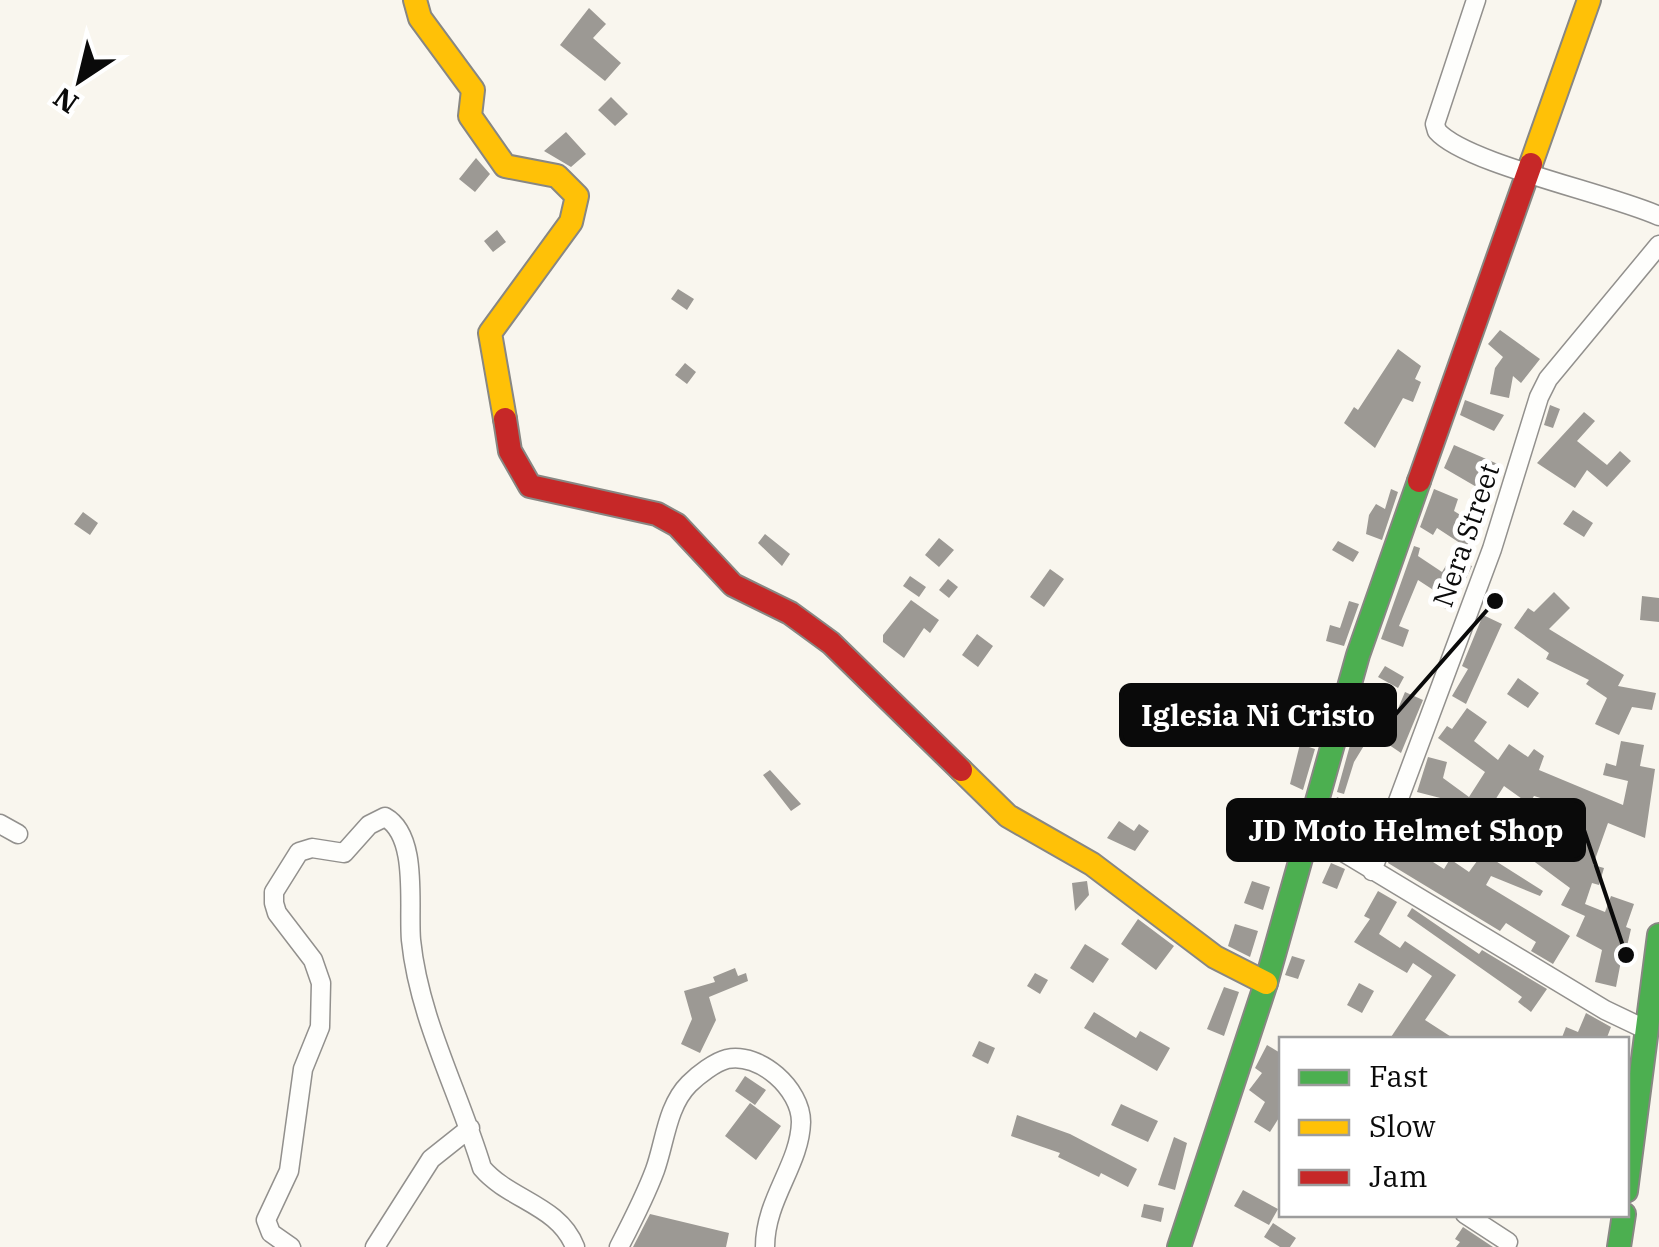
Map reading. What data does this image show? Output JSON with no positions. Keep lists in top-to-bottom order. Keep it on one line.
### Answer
{"streets":{"street":["Nera Street"]},"places":["Iglesia Ni Cristo","JD Moto Helmet Shop"],"legend":["Fast","Slow","Jam"],"north":"bottom left"}
